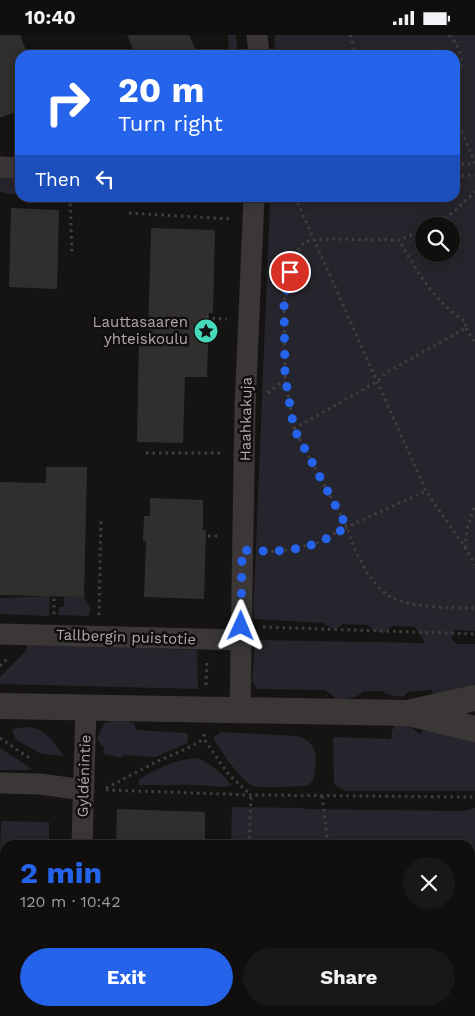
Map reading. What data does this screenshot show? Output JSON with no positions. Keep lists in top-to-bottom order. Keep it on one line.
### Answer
{"streets":{"street":["Haahkakuja","Tallbergin puistotie","Gyldénintie"]},"crossings":[["Haahkakuja","Tallbergin puistotie"]],"places":{"place":["Lauttasaaren yhteiskoulu"]},"page":{"status":"10:40","turn":["20 m","Turn right"],"then":"Then","heading":["2 min","120 m · 10:42"],"buttons":["Exit","Share"]}}
